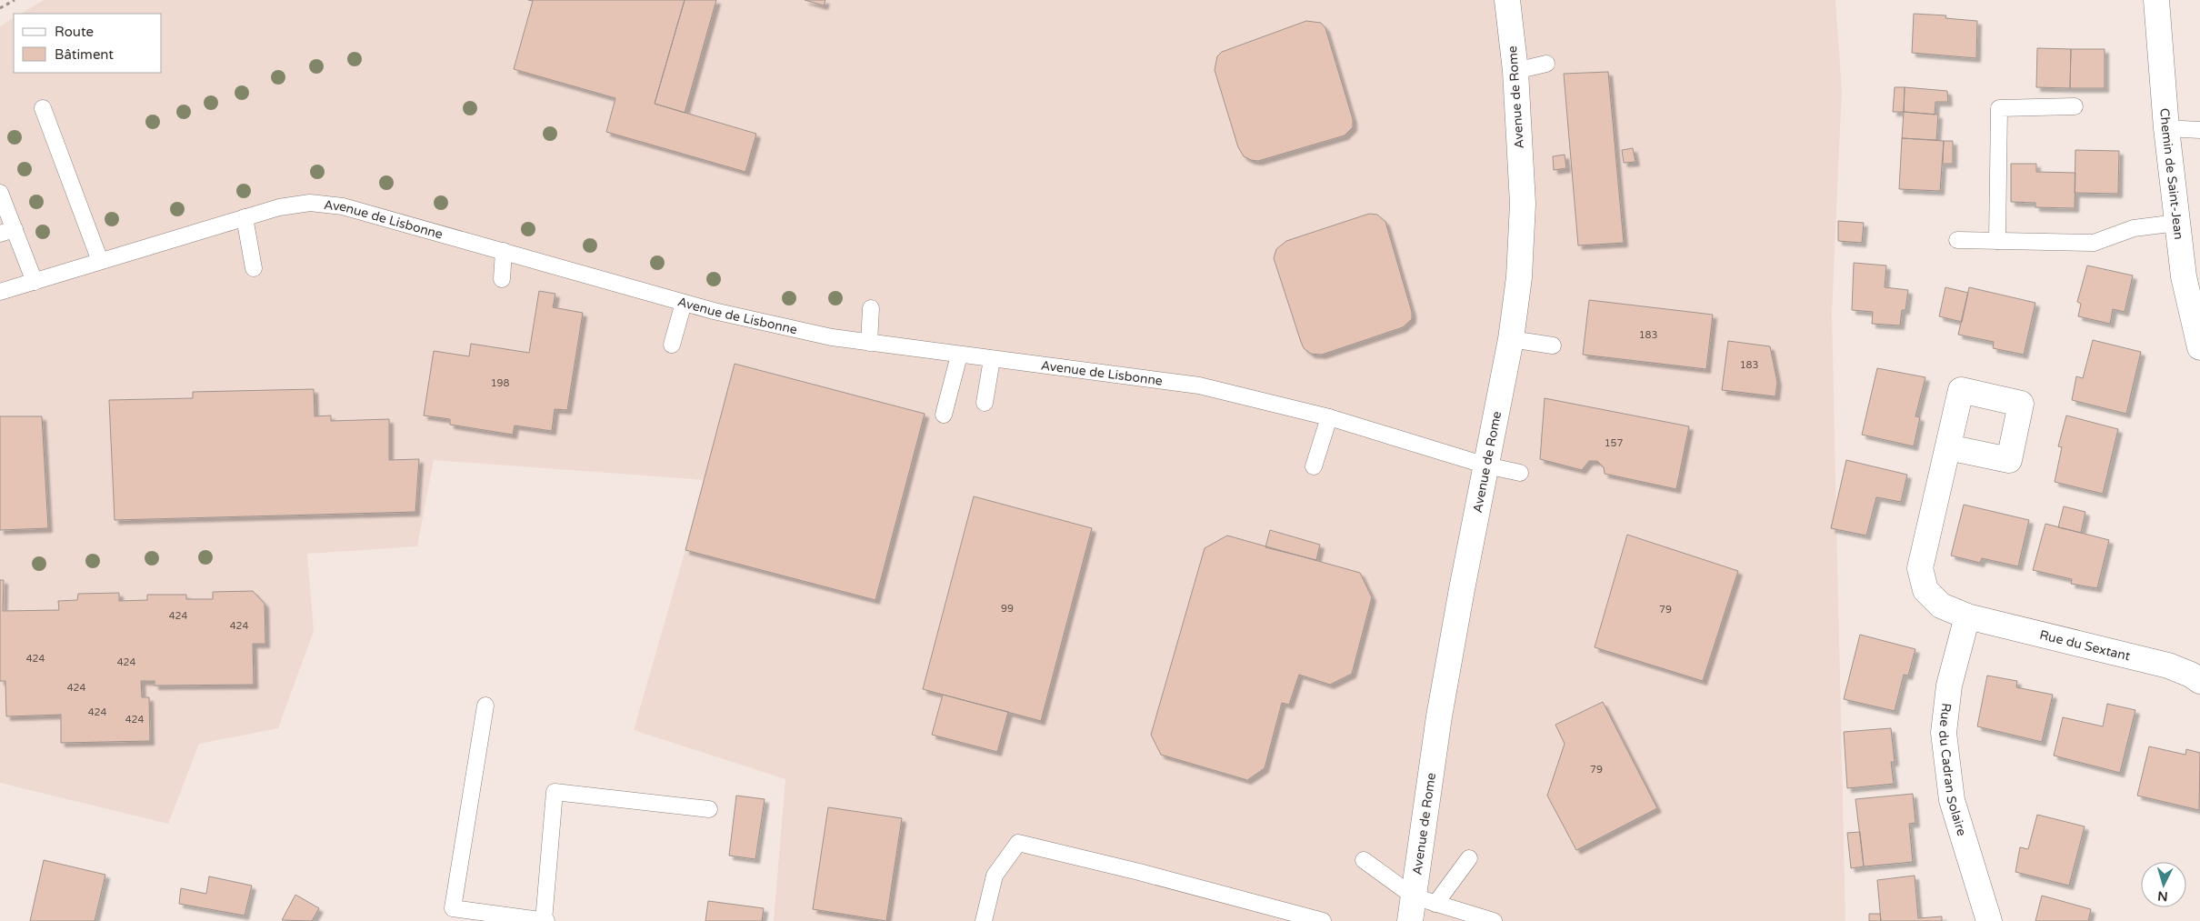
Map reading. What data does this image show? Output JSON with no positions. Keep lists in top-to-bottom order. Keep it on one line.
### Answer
{"streets":{"street":["Avenue de Rome","Chemin de Saint-Jean","Rue du Sextant","Rue du Cadran Solaire"],"lane":["Avenue de Lisbonne"]},"crossings":[["Avenue de Rome","Avenue de Lisbonne"],["Rue du Sextant","Rue du Cadran Solaire"]],"house_numbers":["183","183","198","157","99","79","424","424","424","424","424","424","424","79"],"legend":["Route","Bâtiment"],"north":"bottom"}
